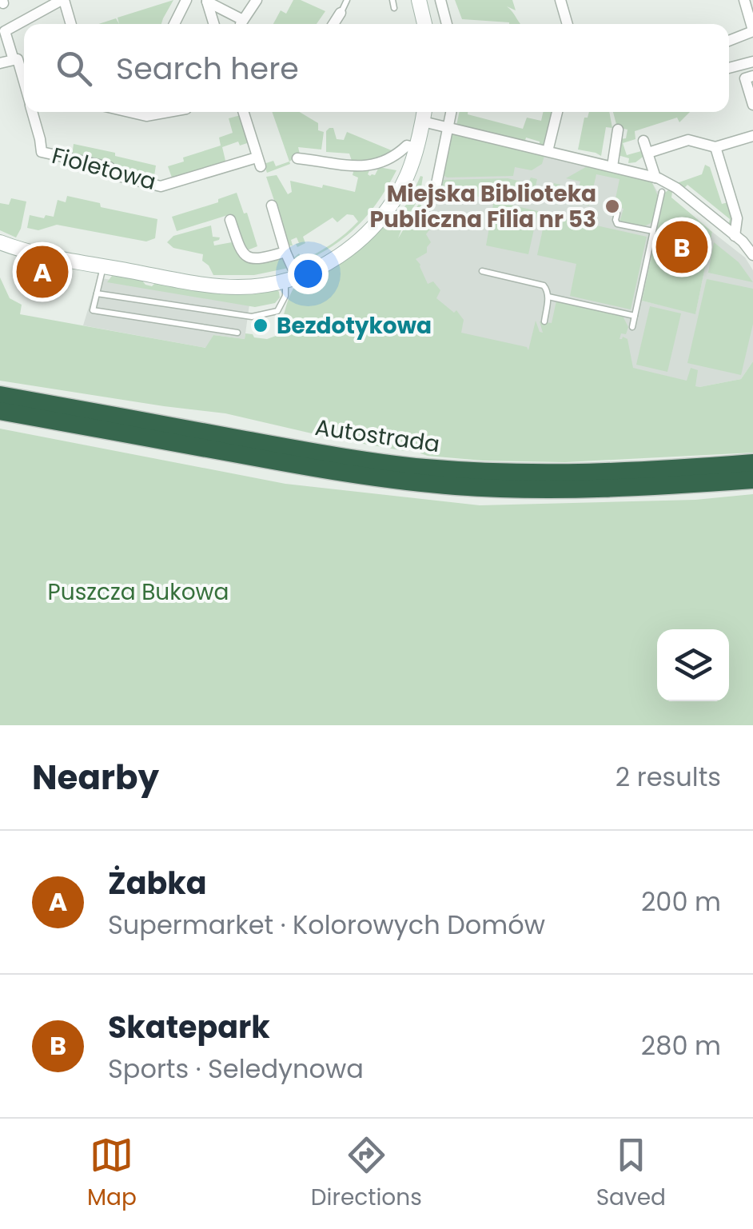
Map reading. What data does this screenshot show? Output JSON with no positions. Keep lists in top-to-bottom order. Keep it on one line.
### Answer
{"streets":{"highway":["Autostrada"],"street":["Fioletowa"]},"parks":["Puszcza Bukowa"],"places":["Miejska Biblioteka Publiczna Filia nr 53","Bezdotykowa"],"page":{"search":"Search here","pins":["B","A"],"heading":["Nearby","2 results"],"list":[{"mark":"A","name":"Żabka","note":"Supermarket · Kolorowych Domów","value":"200 m"},{"mark":"B","name":"Skatepark","note":"Sports · Seledynowa","value":"280 m"}],"nav":["Map","Directions","Saved"]}}
